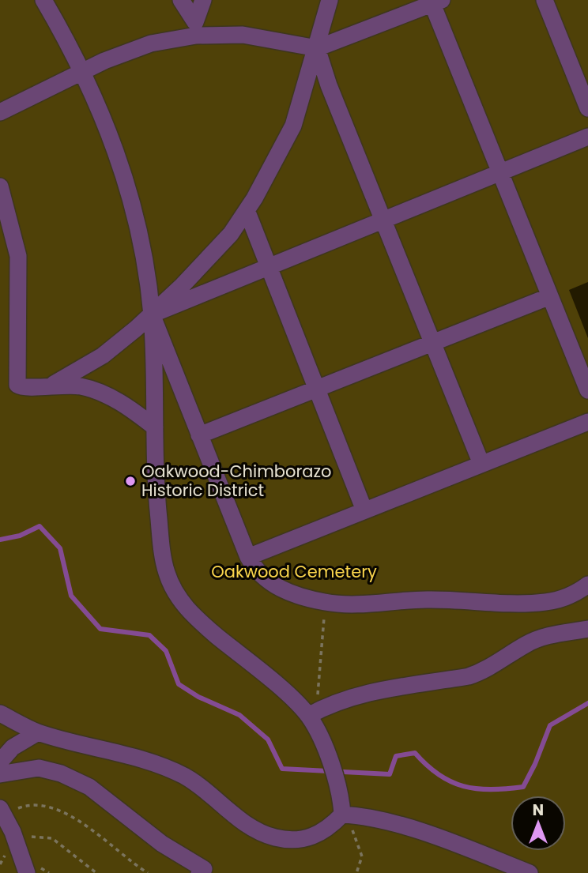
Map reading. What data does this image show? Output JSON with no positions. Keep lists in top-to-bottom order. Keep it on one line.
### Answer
{"parks":["Oakwood Cemetery"],"places":["Oakwood-Chimborazo Historic District"],"north":"top"}
